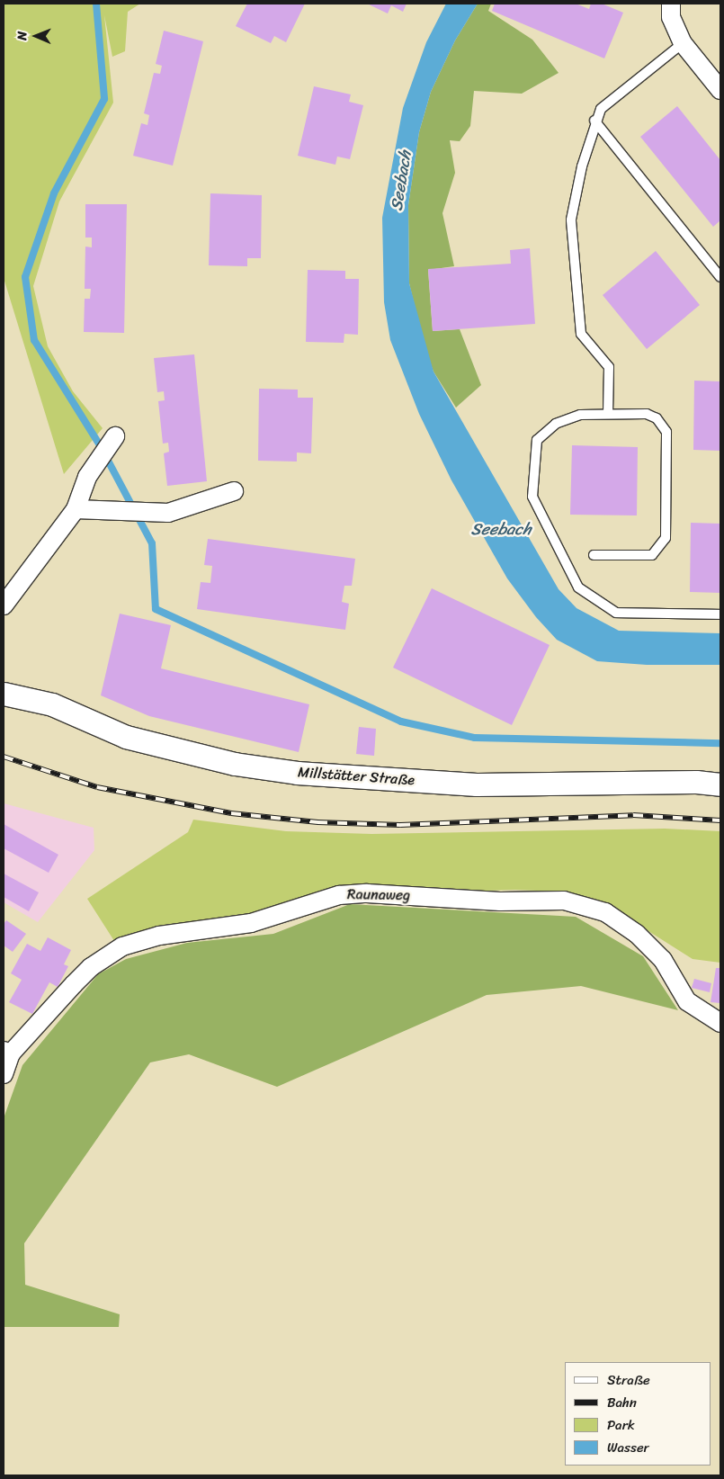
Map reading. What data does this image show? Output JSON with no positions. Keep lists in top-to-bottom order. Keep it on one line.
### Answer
{"streets":{"street":["Millstätter Straße","Raunaweg"]},"water":["Seebach"],"legend":["Straße","Bahn","Park","Wasser"],"north":"left"}
